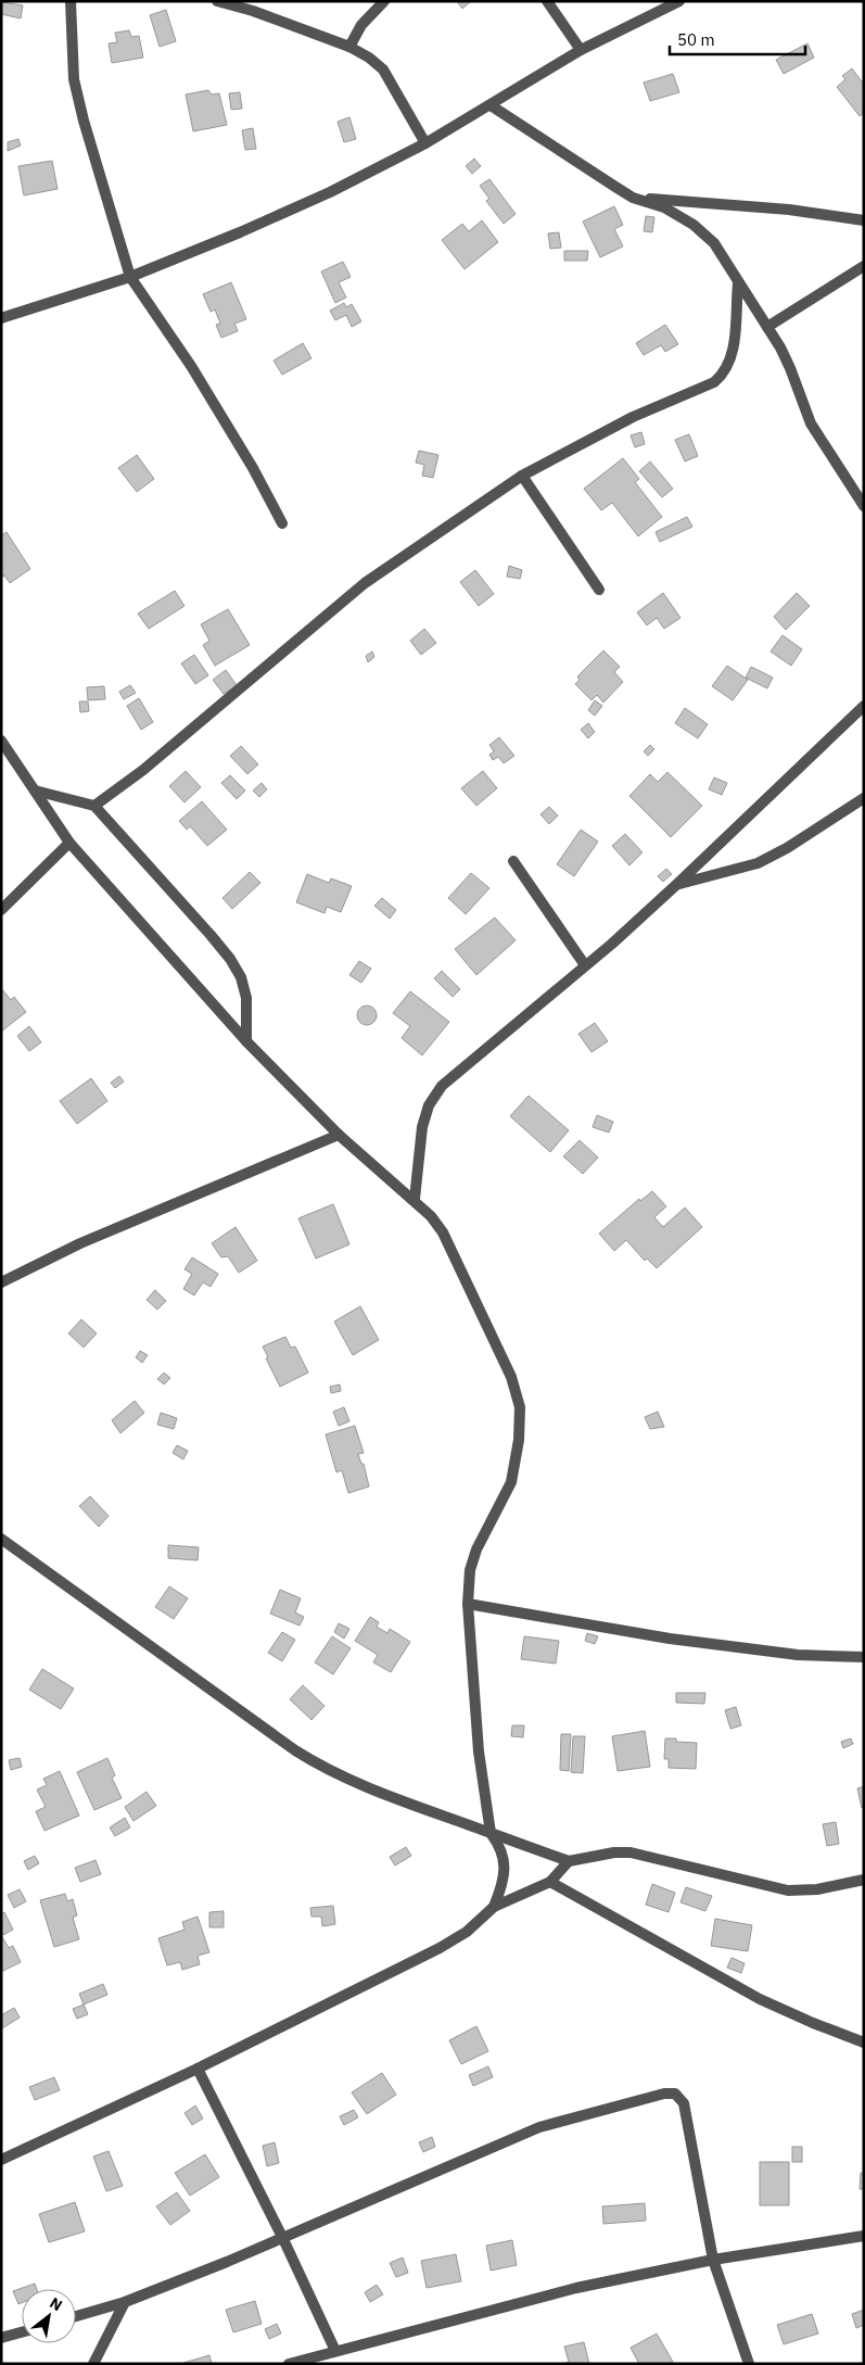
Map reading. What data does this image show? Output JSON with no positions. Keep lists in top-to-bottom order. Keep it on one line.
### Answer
{"scale_bar":"50 m","north":"top right"}
